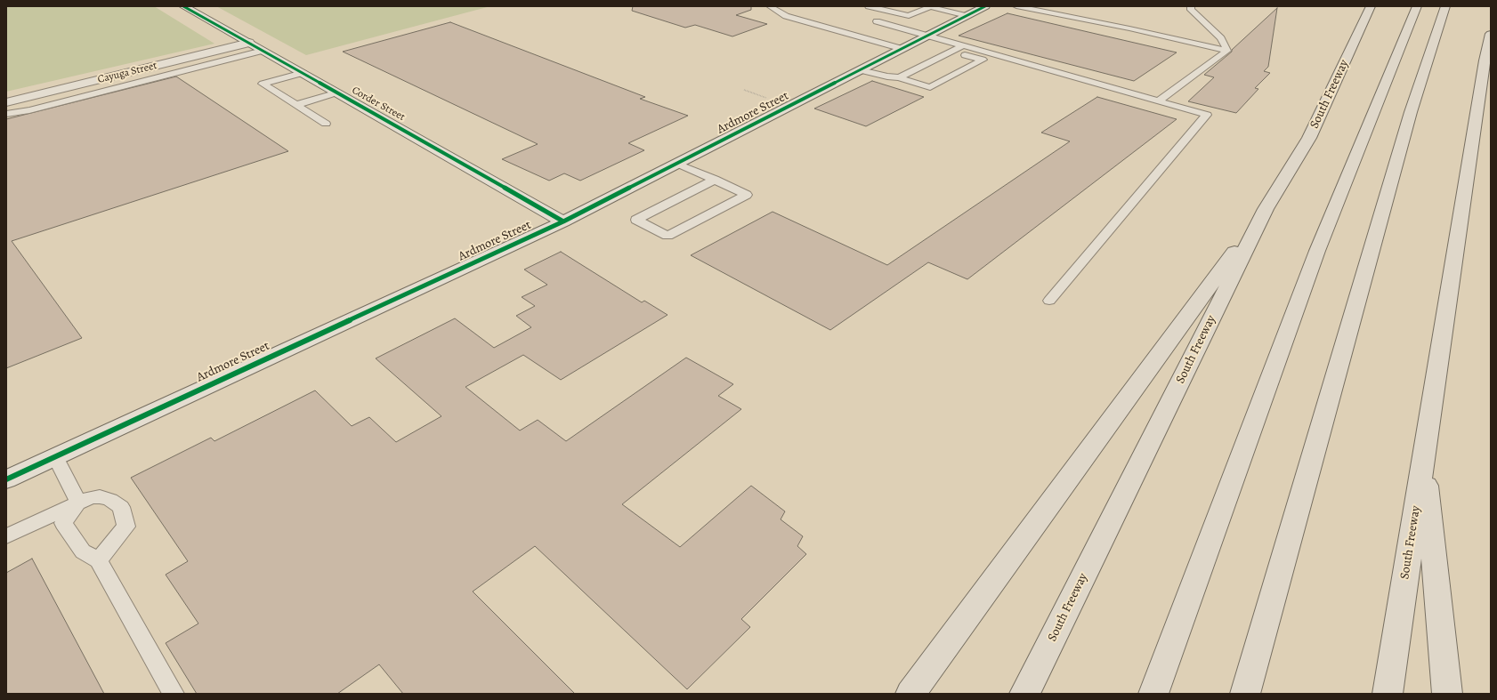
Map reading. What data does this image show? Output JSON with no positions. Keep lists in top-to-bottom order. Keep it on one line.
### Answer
{"streets":{"highway":["South Freeway"],"street":["Cayuga Street","Corder Street","Ardmore Street"]},"crossings":[["Cayuga Street","Corder Street"],["Corder Street","Ardmore Street"]]}
